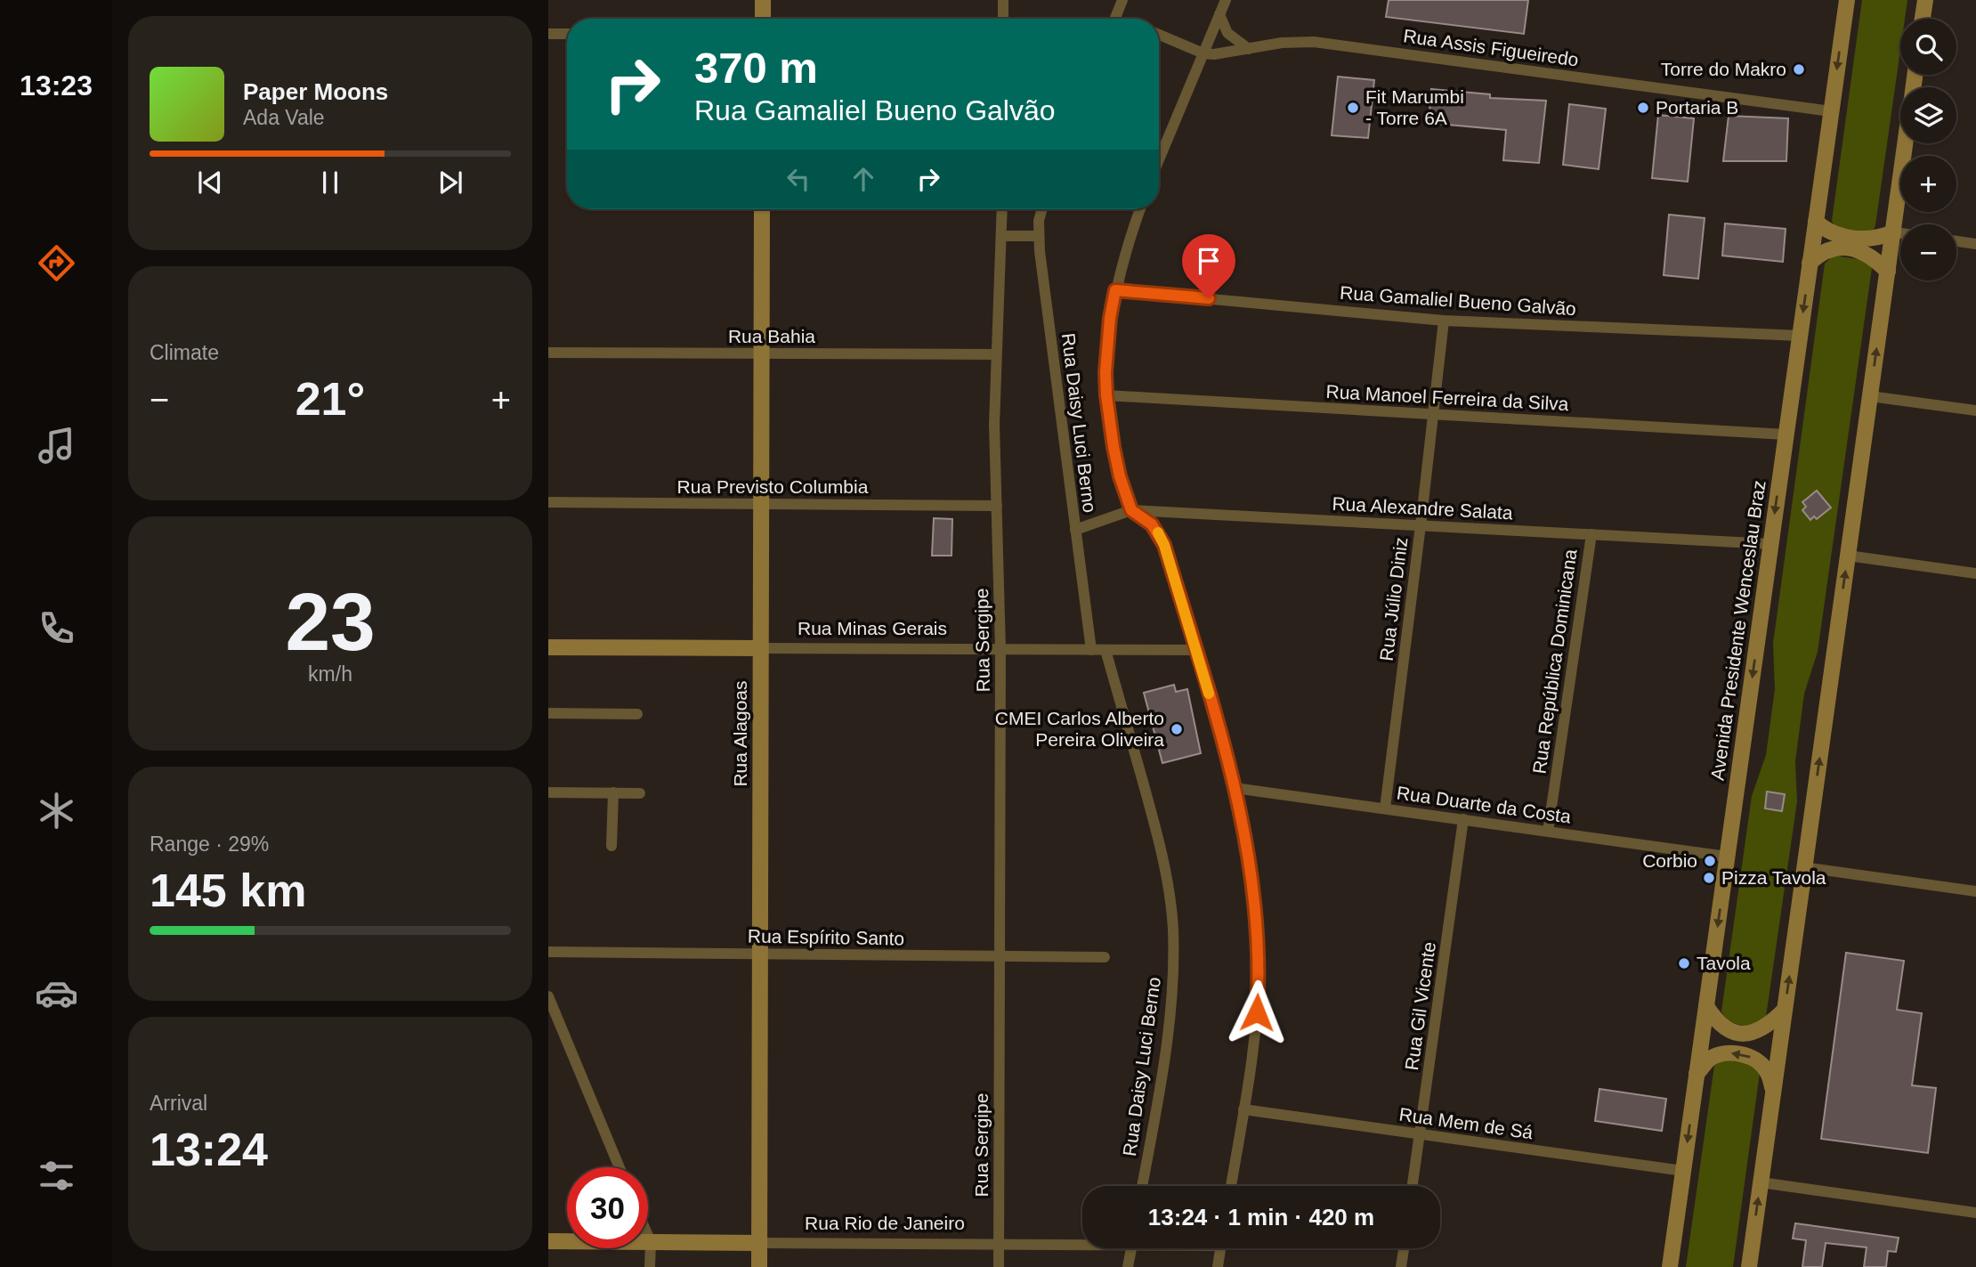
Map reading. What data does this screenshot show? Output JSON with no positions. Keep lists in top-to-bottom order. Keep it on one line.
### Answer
{"streets":{"main road":["Rua Minas Gerais","Avenida Presidente Wenceslau Braz","Rua Alagoas","Rua Rio de Janeiro"],"street":["Rua Assis Figueiredo","Rua Gamaliel Bueno Galvão","Rua Bahia","Rua Manoel Ferreira da Silva","Rua Daisy Luci Berno","Rua Previsto Columbia","Rua Alexandre Salata","Rua Júlio Diniz","Rua Sergipe","Rua República Dominicana","Rua Duarte da Costa","Rua Espírito Santo","Rua Gil Vicente","Rua Mem de Sá"]},"crossings":[["Rua Assis Figueiredo","Avenida Presidente Wenceslau Braz"],["Rua Gamaliel Bueno Galvão","Rua Júlio Diniz"],["Rua Gamaliel Bueno Galvão","Avenida Presidente Wenceslau Braz"],["Rua Bahia","Rua Sergipe"],["Rua Bahia","Rua Alagoas"],["Rua Manoel Ferreira da Silva","Rua Júlio Diniz"],["Rua Manoel Ferreira da Silva","Avenida Presidente Wenceslau Braz"],["Rua Daisy Luci Berno","Rua Alexandre Salata"],["Rua Daisy Luci Berno","Rua Minas Gerais"],["Rua Previsto Columbia","Rua Sergipe"],["Rua Previsto Columbia","Rua Alagoas"],["Rua Alexandre Salata","Rua Júlio Diniz"],["Rua Alexandre Salata","Avenida Presidente Wenceslau Braz"],["Rua Alexandre Salata","Rua República Dominicana"],["Rua Júlio Diniz","Rua Duarte da Costa"],["Rua Minas Gerais","Rua Sergipe"],["Rua Minas Gerais","Rua Alagoas"],["Avenida Presidente Wenceslau Braz","Rua Duarte da Costa"],["Avenida Presidente Wenceslau Braz","Rua Mem de Sá"],["Rua Sergipe","Rua Espírito Santo"],["Rua Sergipe","Rua Rio de Janeiro"],["Rua República Dominicana","Rua Duarte da Costa"],["Rua Alagoas","Rua Espírito Santo"],["Rua Alagoas","Rua Rio de Janeiro"],["Rua Duarte da Costa","Rua Gil Vicente"],["Rua Gil Vicente","Rua Mem de Sá"]],"places":["Torre do Makro","Fit Marumbi - Torre 6A","Portaria B","CMEI Carlos Alberto Pereira Oliveira","Corbio","Pizza Tavola","Tavola"],"page":{"tabs":"13:23","map_buttons":["+","−"],"turn":["370 m","Rua Gamaliel Bueno Galvão"],"song":["Paper Moons","Ada Vale"],"tile":["Climate",["23","km/h"],["Range · 29%","145 km"],["Arrival","13:24"]],"heat":["−","21°","+"],"limit":"30","trip":"13:24 · 1 min · 420 m"}}
